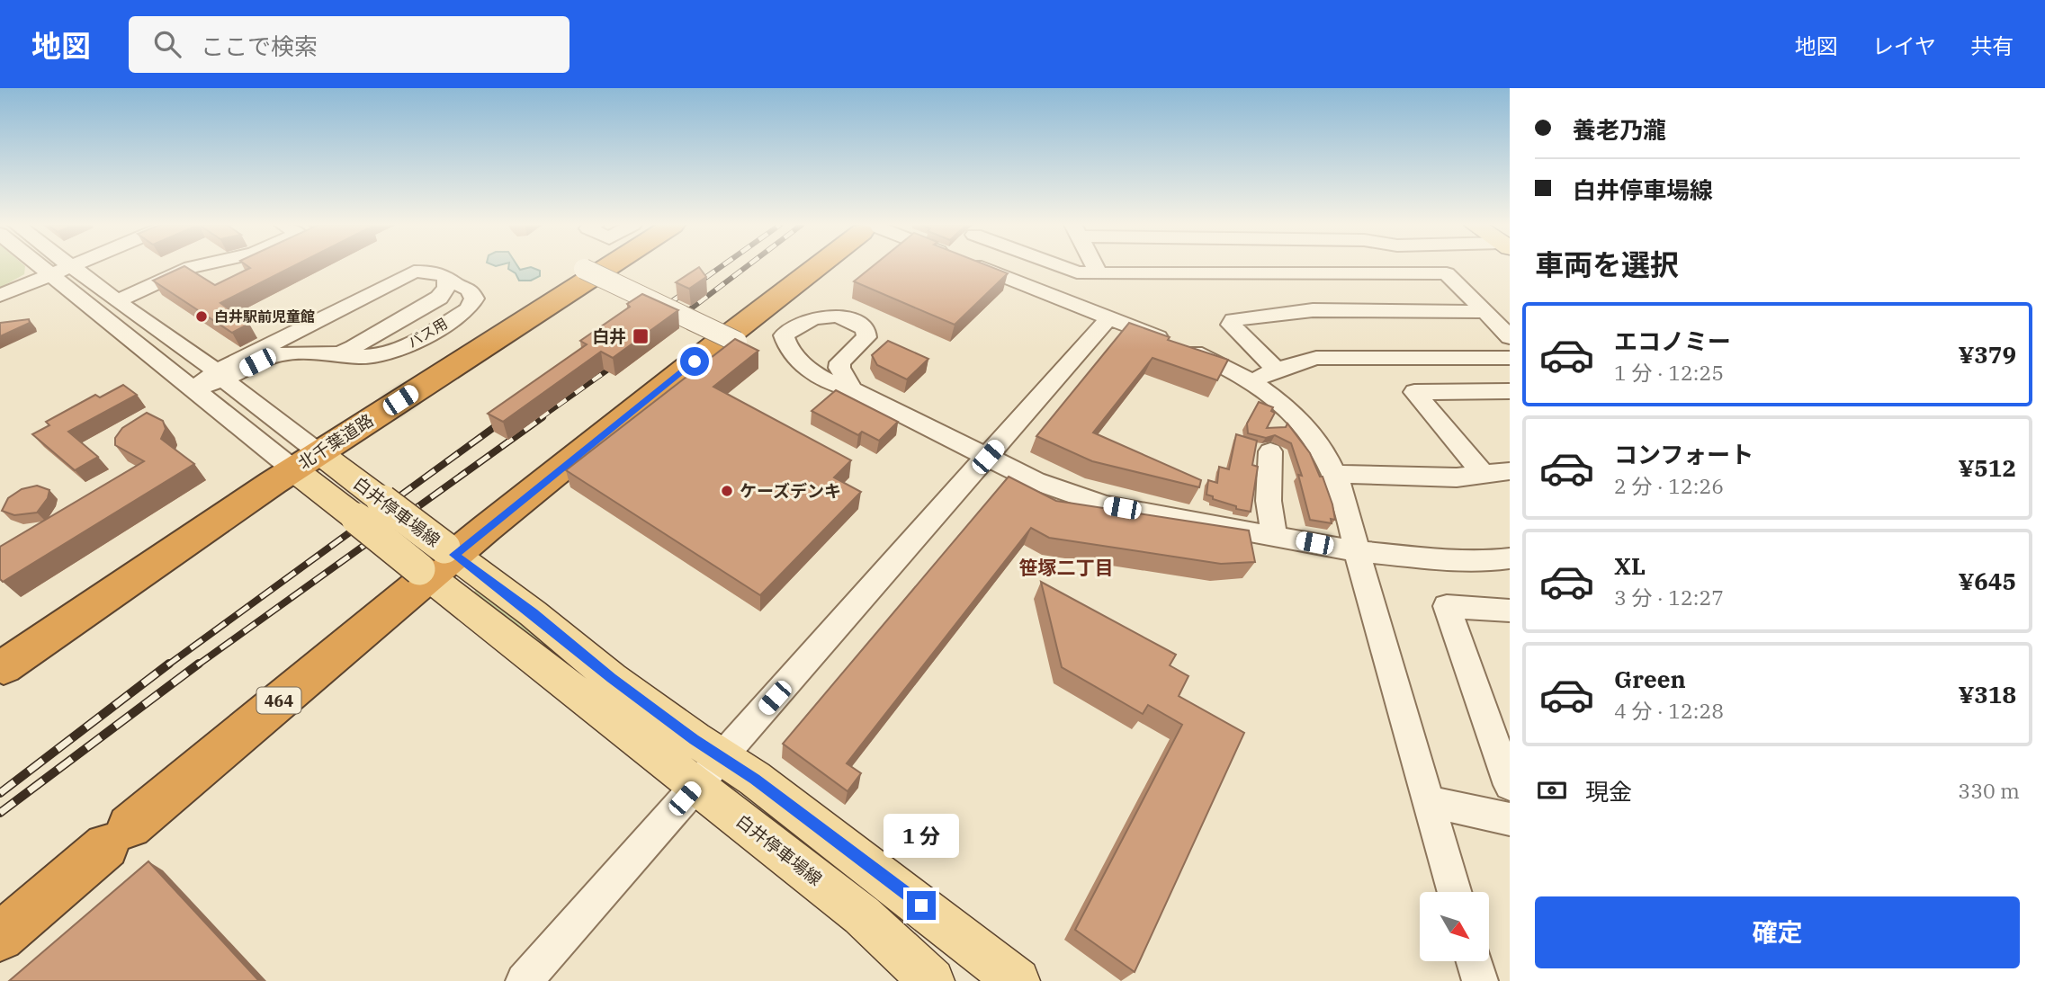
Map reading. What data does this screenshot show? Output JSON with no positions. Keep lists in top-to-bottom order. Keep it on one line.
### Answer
{"streets":{"highway":["北千葉道路","464"],"main road":["白井停車場線"],"street":["バス用"]},"crossings":[["北千葉道路","白井停車場線"],["白井停車場線","464"]],"districts":["笹塚二丁目"],"places":{"other":["白井駅前児童館","ケーズデンキ"],"transit":["白井"]},"north":"bottom right","page":{"header":"地図","search":"ここで検索","nav":["地図","レイヤ","共有"],"banner":["養老乃瀧","白井停車場線"],"heading":"車両を選択","list":[{"name":"エコノミー","note":"1 分 · 12:25","value":"¥379"},{"name":"コンフォート","note":"2 分 · 12:26","value":"¥512"},{"name":"XL","note":"3 分 · 12:27","value":"¥645"},{"name":"Green","note":"4 分 · 12:28","value":"¥318"}],"pay":["現金","330 m"],"bubble":"1 分","buttons":"確定"}}
